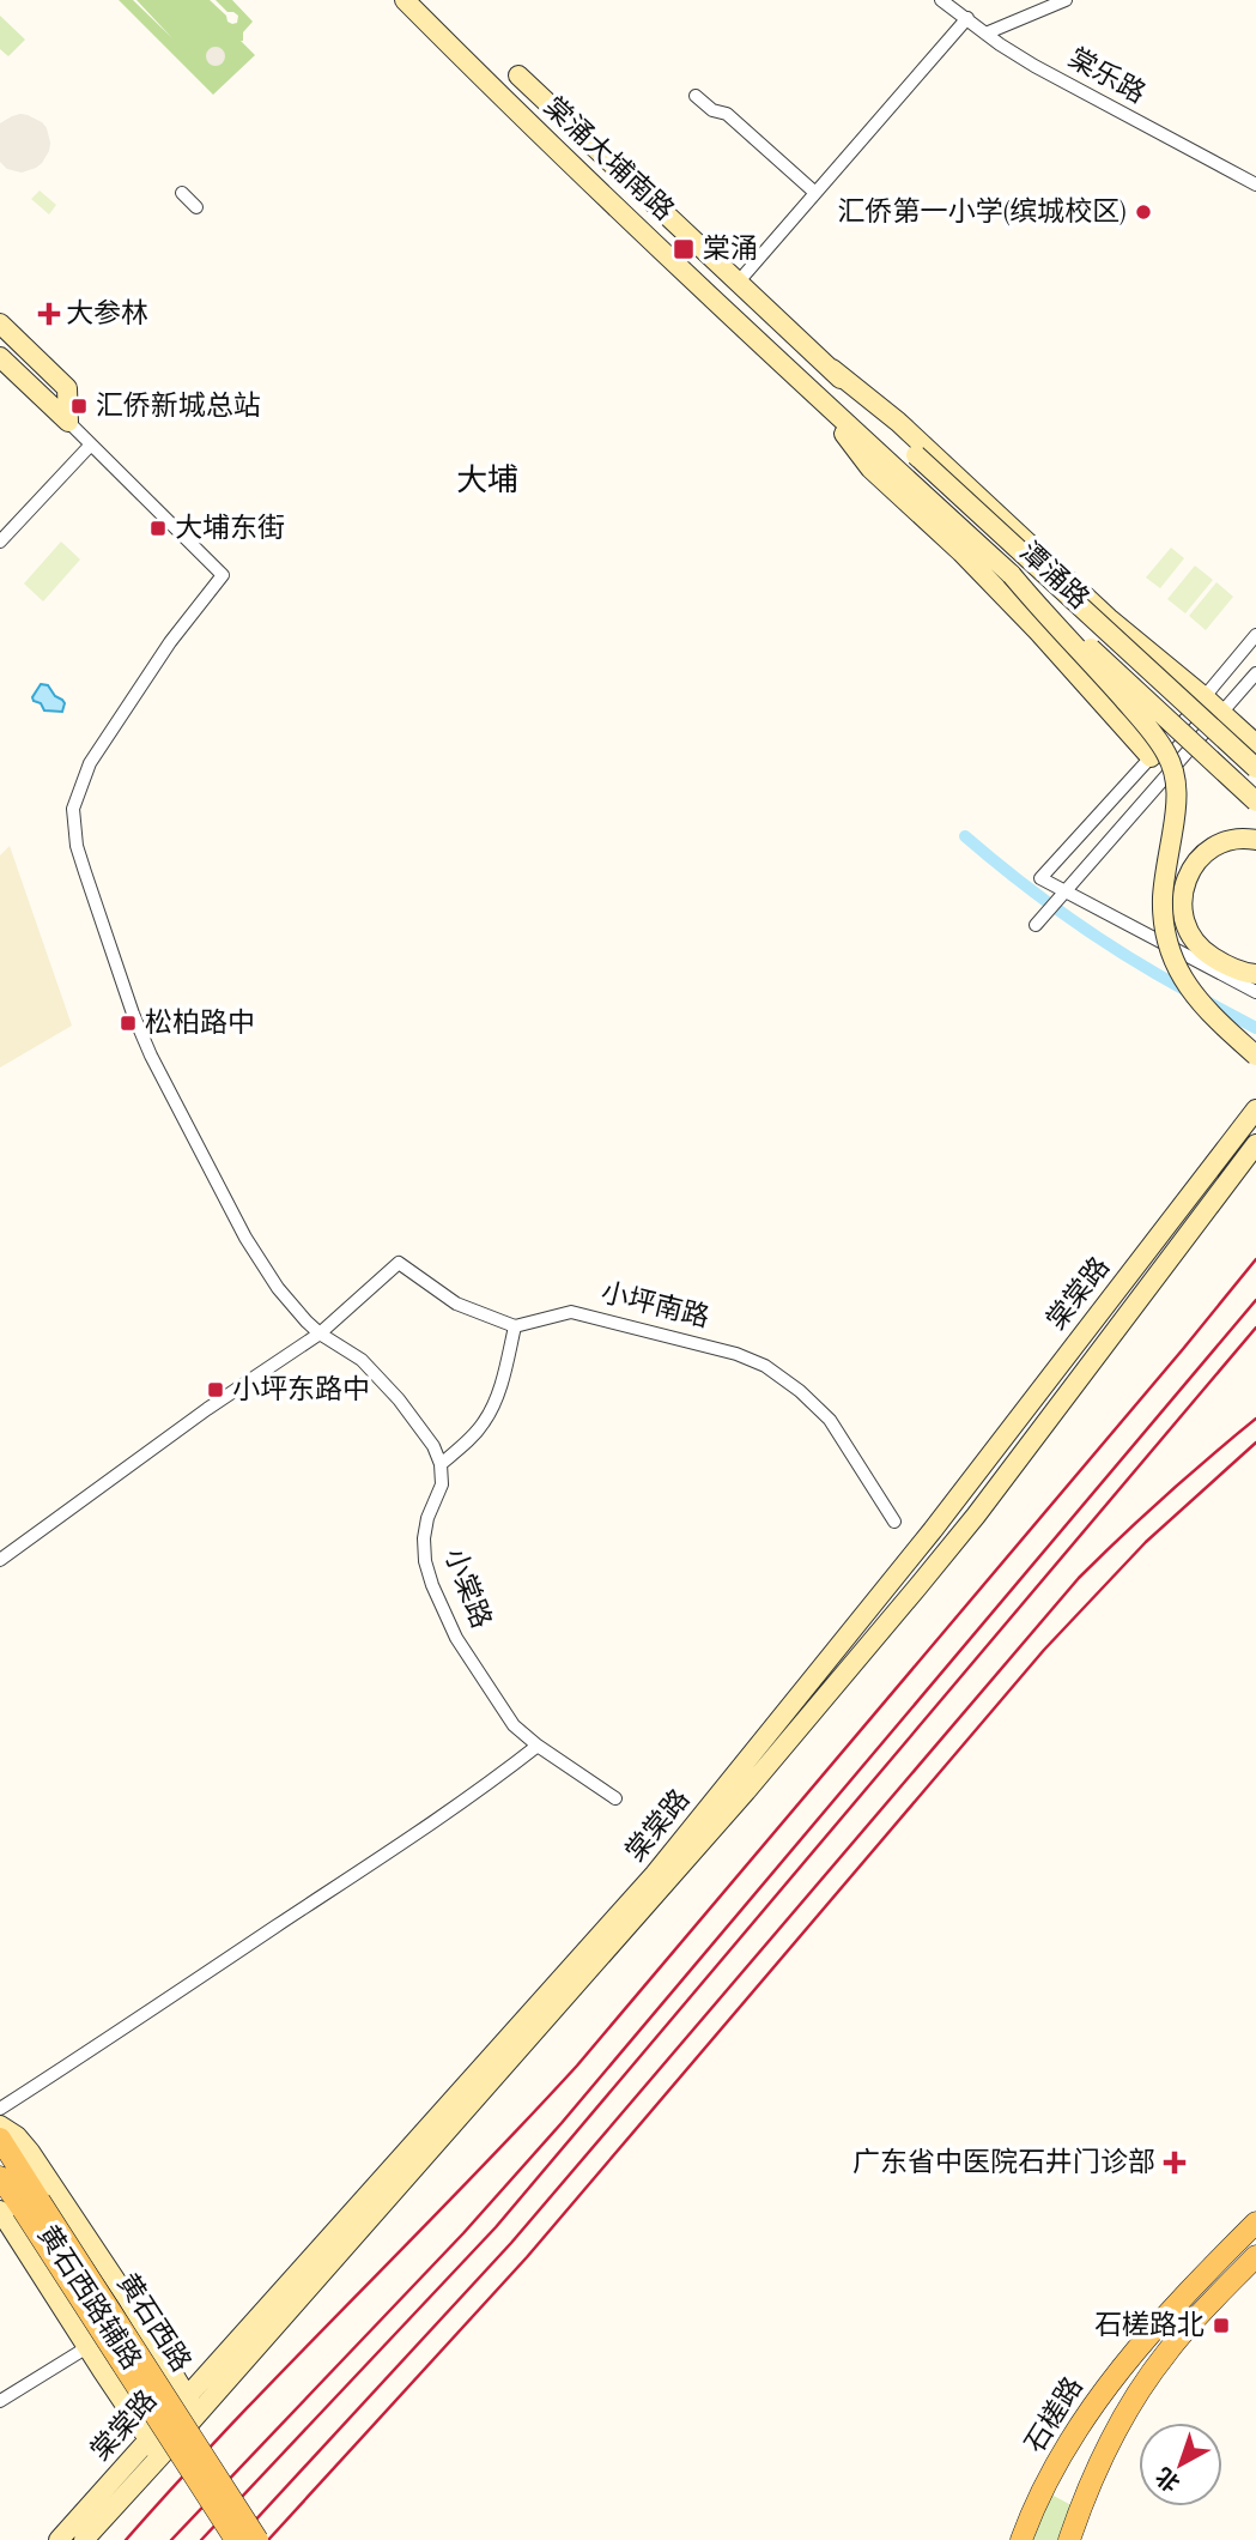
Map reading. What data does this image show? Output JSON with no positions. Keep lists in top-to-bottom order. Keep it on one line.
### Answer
{"streets":{"main road":["黄石西路","石槎路"],"street":["棠乐路","棠涌大埔南路","潭涌路","棠棠路","小坪南路","小棠路","黄石西路辅路"]},"crossings":[["棠涌大埔南路","潭涌路"],["棠棠路","黄石西路辅路"]],"districts":["大埔"],"places":{"other":["汇侨第一小学(缤城校区)"],"transit":["棠涌","汇侨新城总站","大埔东街","松柏路中","小坪东路中","石槎路北"],"health":["大参林","广东省中医院石井门诊部"]},"north":"bottom left"}
